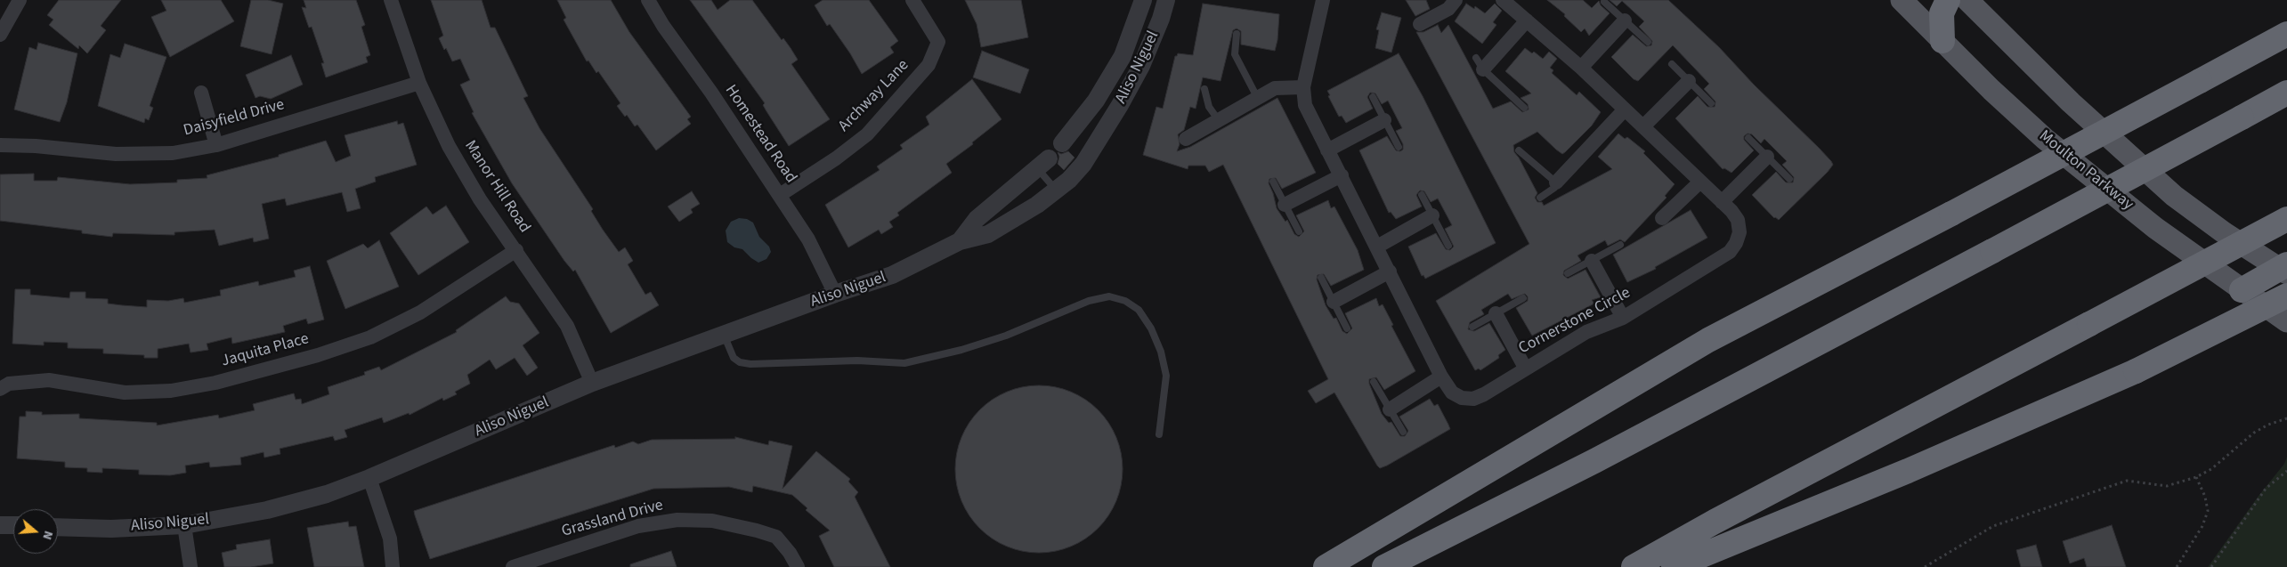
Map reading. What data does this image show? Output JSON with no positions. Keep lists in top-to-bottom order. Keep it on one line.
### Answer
{"streets":{"main road":["Moulton Parkway"],"street":["Aliso Niguel","Archway Lane","Daisyfield Drive","Homestead Road","Manor Hill Road","Cornerstone Circle","Jaquita Place","Grassland Drive"]},"crossings":[["Aliso Niguel","Homestead Road"],["Aliso Niguel","Manor Hill Road"],["Archway Lane","Homestead Road"],["Daisyfield Drive","Manor Hill Road"],["Manor Hill Road","Jaquita Place"]],"north":"right"}
